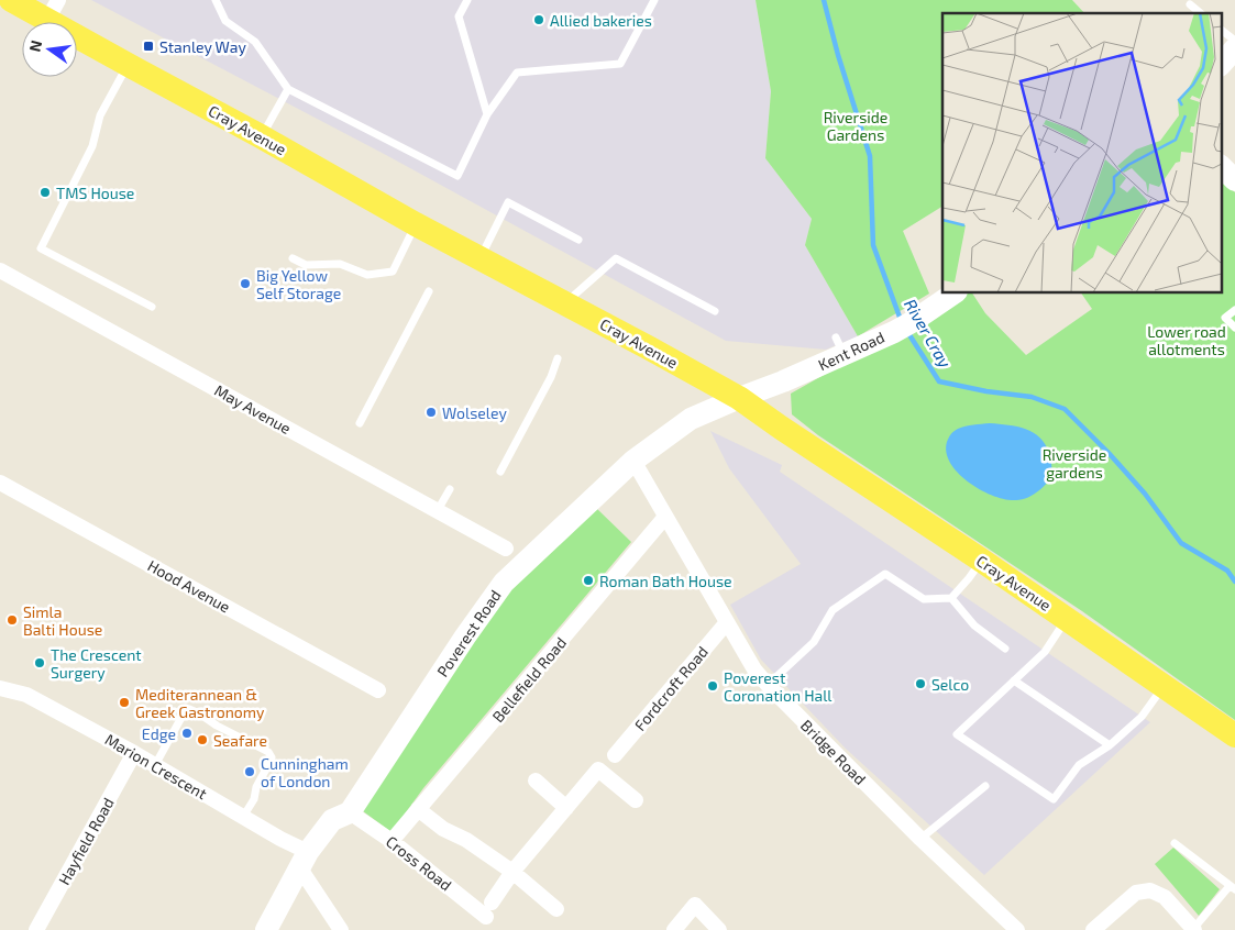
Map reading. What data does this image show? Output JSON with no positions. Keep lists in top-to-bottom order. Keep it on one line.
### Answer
{"streets":{"main road":["Cray Avenue"],"street":["Kent Road","May Avenue","Hood Avenue","Poverest Road","Bellefield Road","Fordcroft Road","Bridge Road","Marion Crescent","Hayfield Road","Cross Road"]},"crossings":[["Cray Avenue","Kent Road"],["Cray Avenue","Poverest Road"],["Kent Road","Poverest Road"],["Poverest Road","Bridge Road"],["Poverest Road","Marion Crescent"],["Poverest Road","Cross Road"],["Bellefield Road","Bridge Road"],["Bellefield Road","Cross Road"],["Fordcroft Road","Bridge Road"],["Marion Crescent","Hayfield Road"]],"water":["River Cray"],"parks":["Riverside Gardens","Lower road allotments","Riverside gardens"],"places":{"other":["Allied bakeries","TMS House","Big Yellow Self Storage","Wolseley","Roman Bath House","Simla Balti House","The Crescent Surgery","Selco","Poverest Coronation Hall","Mediterannean & Greek Gastronomy","Edge","Seafare","Cunningham of London"],"transit":["Stanley Way"]},"north":"left"}
